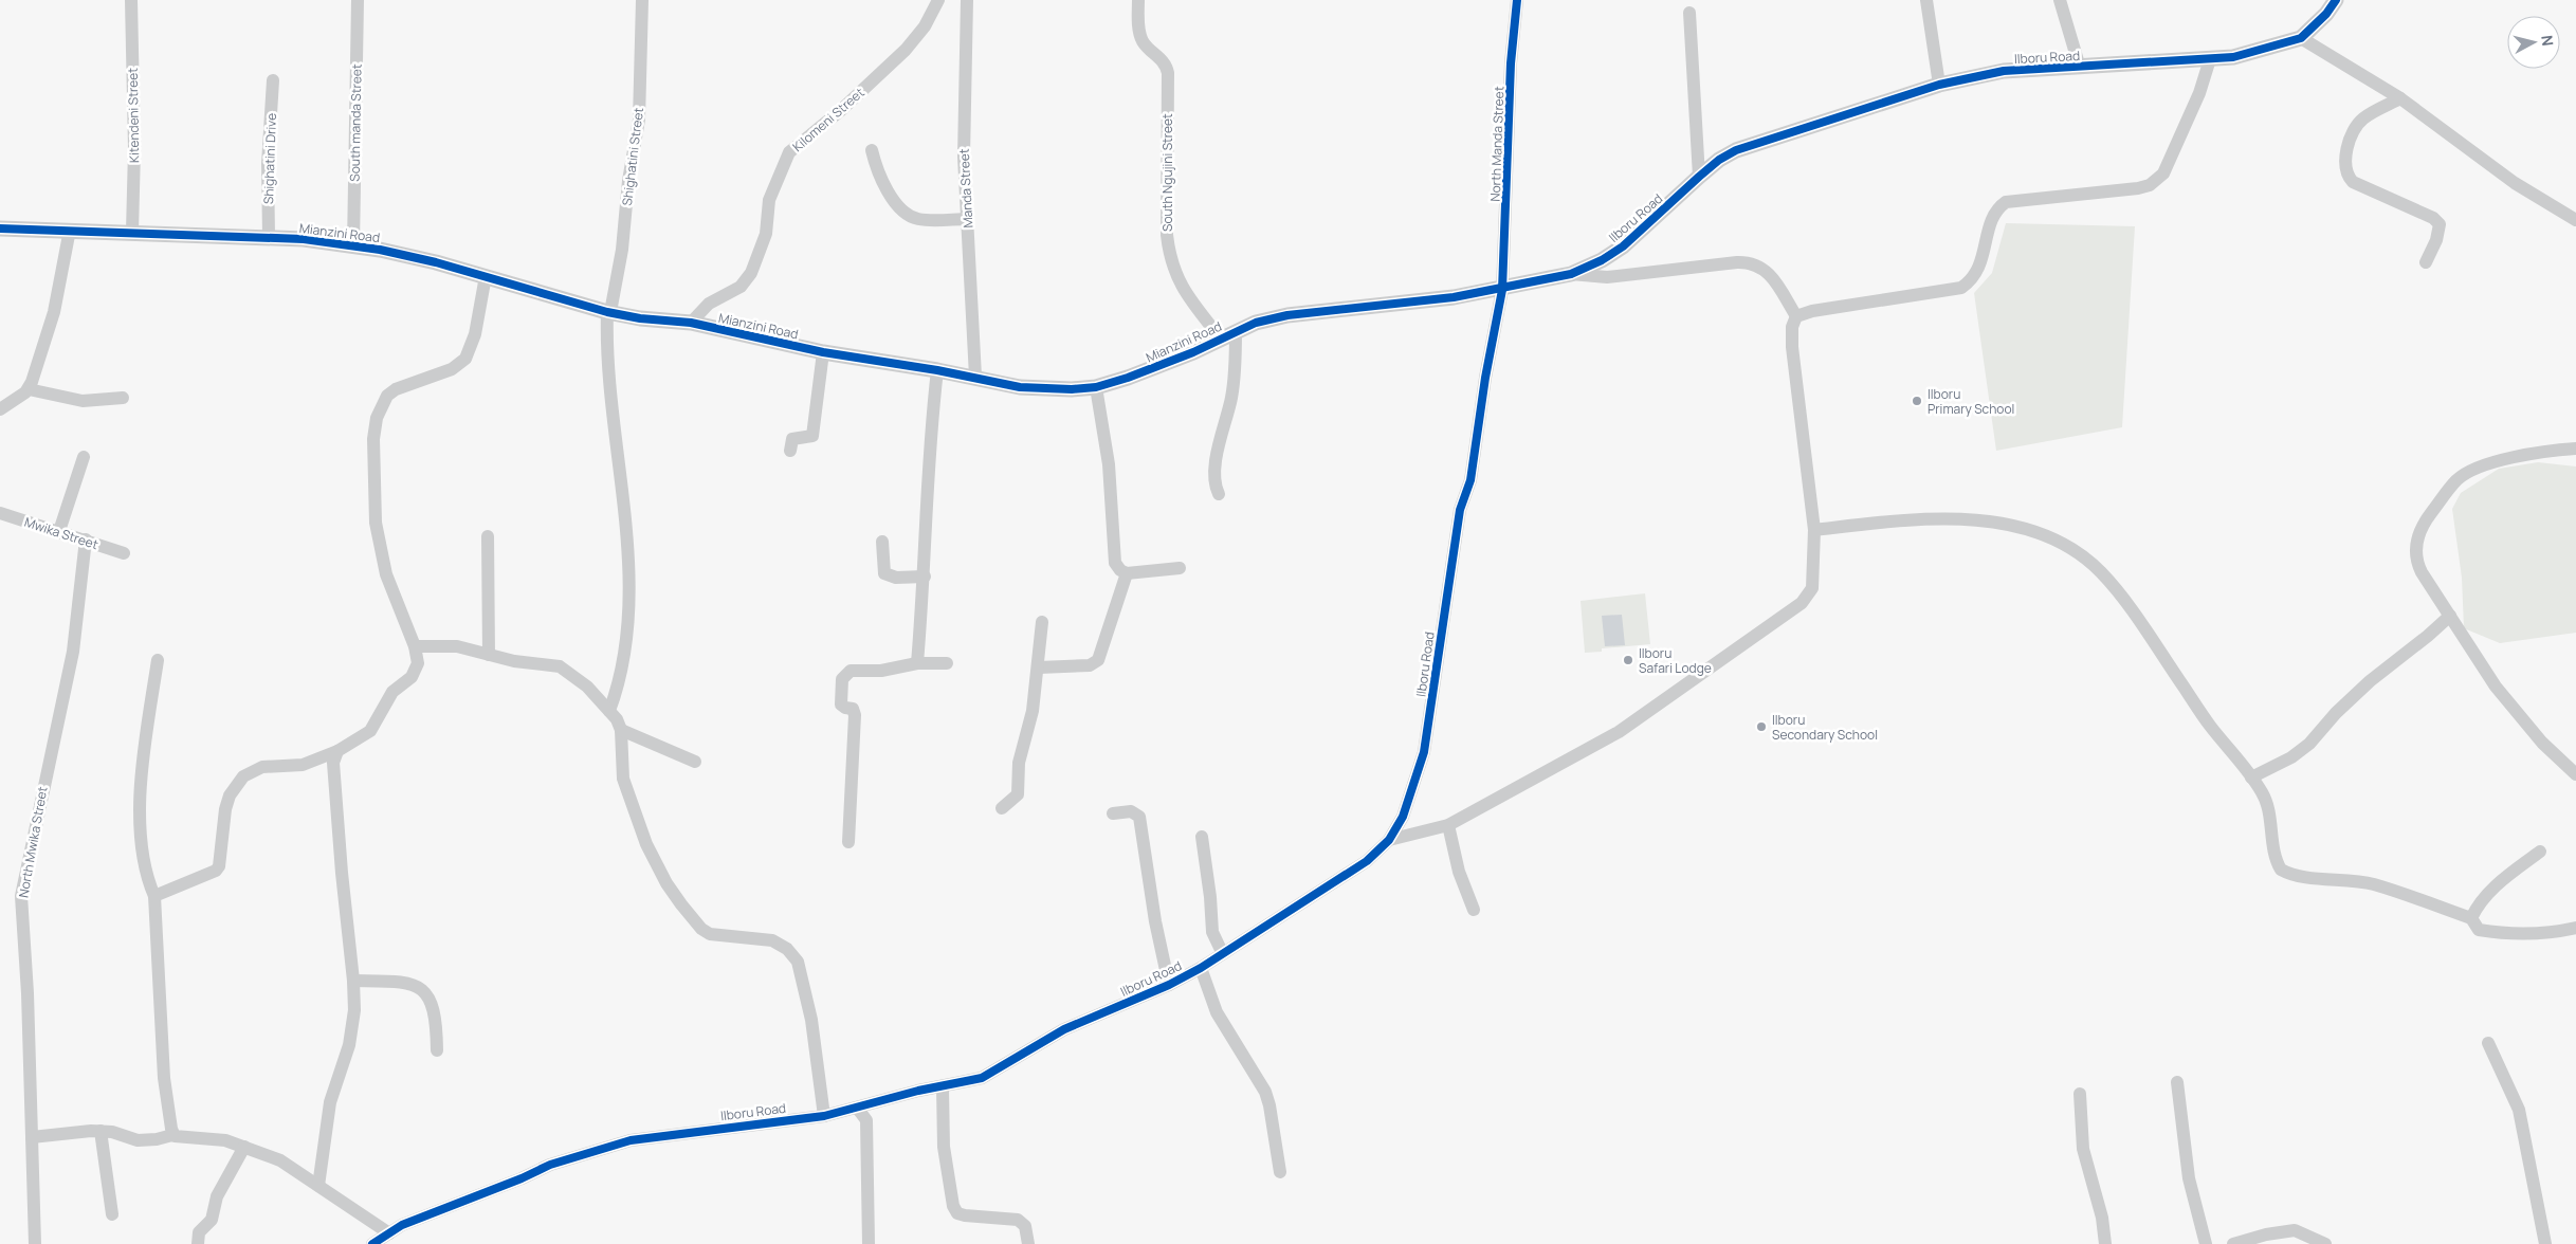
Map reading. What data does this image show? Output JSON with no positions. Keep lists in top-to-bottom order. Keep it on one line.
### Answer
{"streets":{"street":["Ilboru Road","Kitendeni Street","Kilomeni Street","South manda Street","North Manda Street","Shighatini Street","Shighatini Drive","South Ngujini Street","Manda Street","Mianzini Road","Mwika Street","North Mwika Street"]},"crossings":[["Ilboru Road","North Manda Street"],["Ilboru Road","Mianzini Road"],["Kitendeni Street","Mianzini Road"],["Kilomeni Street","Mianzini Road"],["South manda Street","Mianzini Road"],["North Manda Street","Mianzini Road"],["Shighatini Street","Mianzini Road"],["Shighatini Drive","Mianzini Road"],["South Ngujini Street","Mianzini Road"],["Manda Street","Mianzini Road"],["Mwika Street","North Mwika Street"]],"places":["Ilboru Primary School","Ilboru Safari Lodge","Ilboru Secondary School"],"north":"right"}
